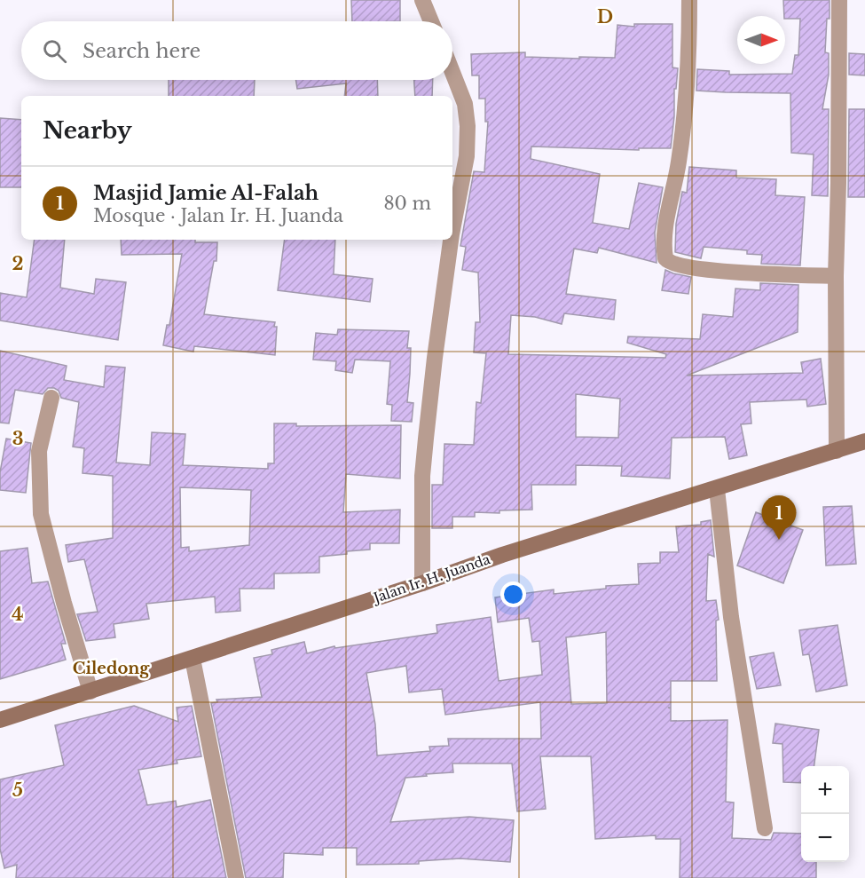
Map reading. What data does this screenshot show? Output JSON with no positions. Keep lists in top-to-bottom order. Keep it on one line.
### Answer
{"streets":{"street":["Jalan Ir. H. Juanda"]},"districts":["Ciledong"],"north":"right","page":{"search":"Search here","heading":"Nearby","list":[{"mark":"1","name":"Masjid Jamie Al-Falah","note":"Mosque · Jalan Ir. H. Juanda","value":"80 m"}],"pins":"1","map_buttons":["+","−"]},"grid":{"columns":["D"],"rows":["2","3","4","5"]}}
